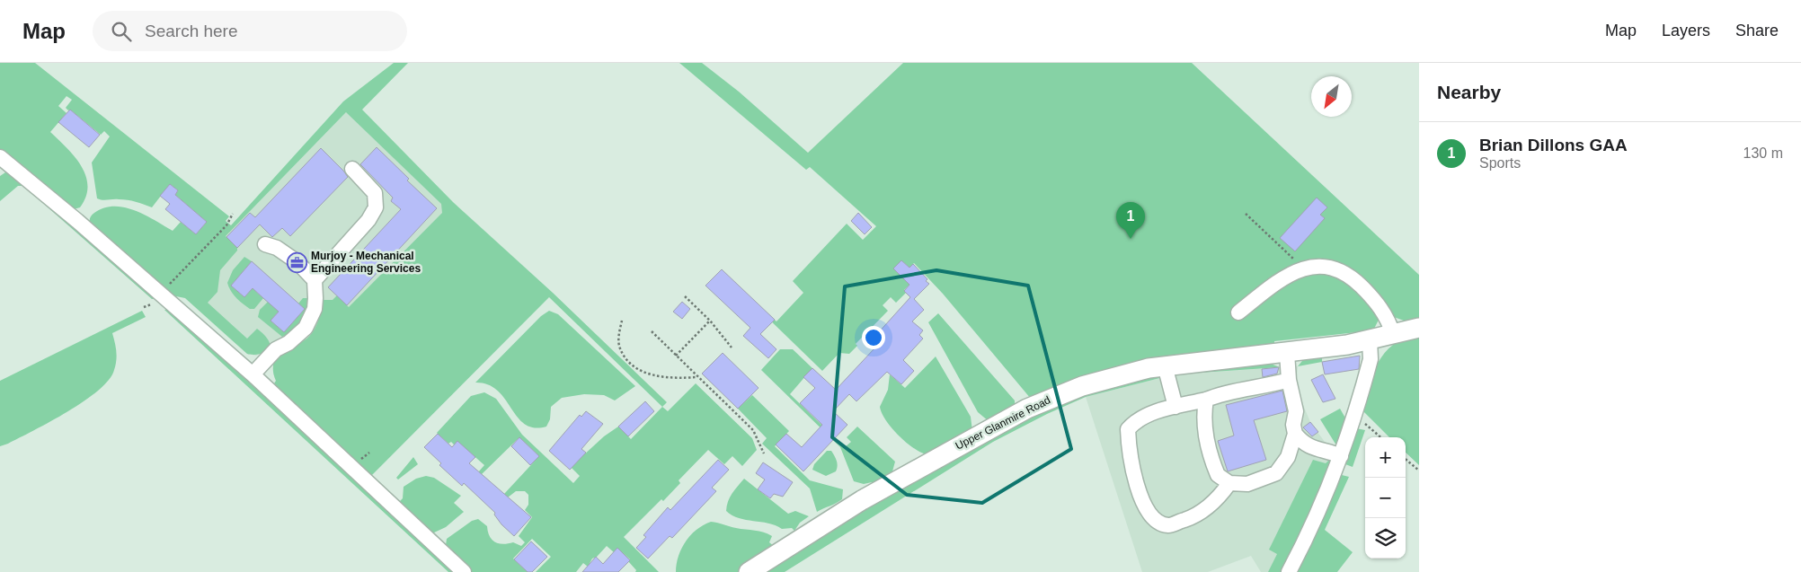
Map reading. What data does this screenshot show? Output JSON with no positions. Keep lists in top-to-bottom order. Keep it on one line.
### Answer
{"streets":{"main road":["Upper Glanmire Road"]},"places":{"office":["Murjoy - Mechanical Engineering Services"]},"north":"bottom left","page":{"header":"Map","search":"Search here","nav":["Map","Layers","Share"],"heading":"Nearby","list":[{"mark":"1","name":"Brian Dillons GAA","note":"Sports","value":"130 m"}],"pins":"1","map_buttons":["+","−"]}}
